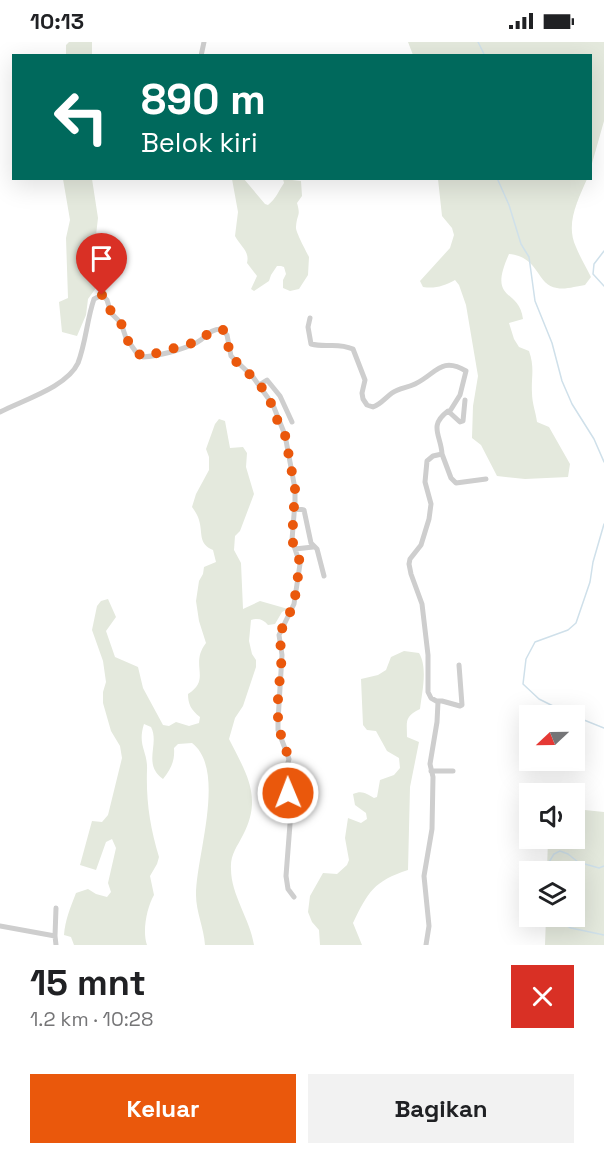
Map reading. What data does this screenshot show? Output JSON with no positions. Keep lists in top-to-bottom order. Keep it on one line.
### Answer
{"north":"left","page":{"status":"10:13","turn":["890 m","Belok kiri"],"heading":["15 mnt","1.2 km · 10:28"],"buttons":["Keluar","Bagikan"]}}
